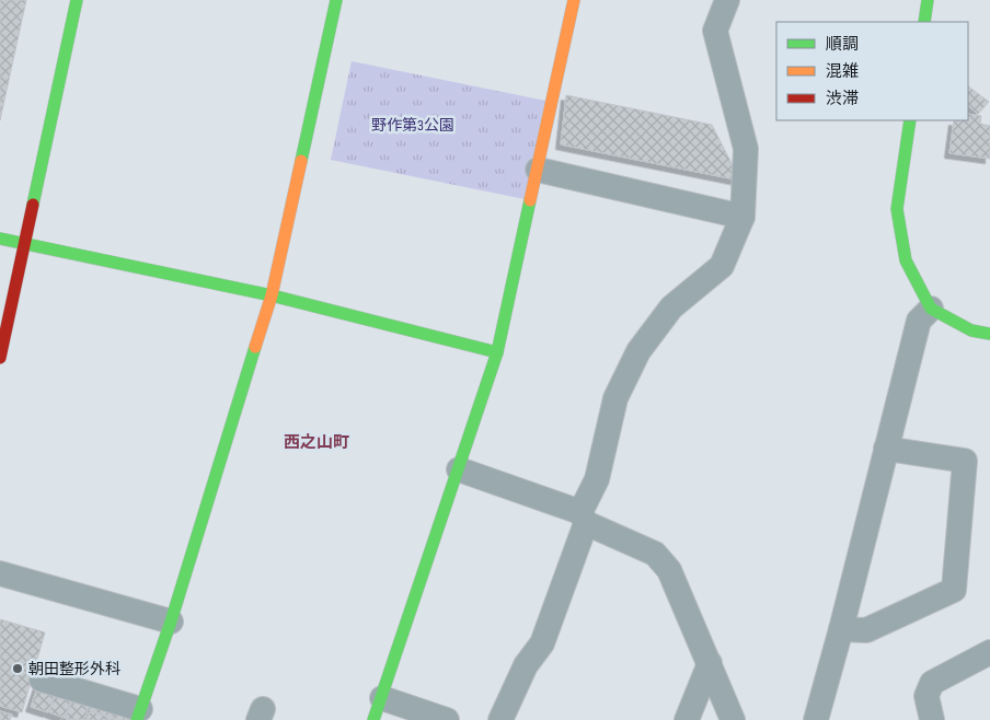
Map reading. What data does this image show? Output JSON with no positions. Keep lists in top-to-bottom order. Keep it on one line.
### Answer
{"districts":["西之山町"],"parks":["野作第3公園"],"places":["朝田整形外科"],"legend":["順調","混雑","渋滞"]}
